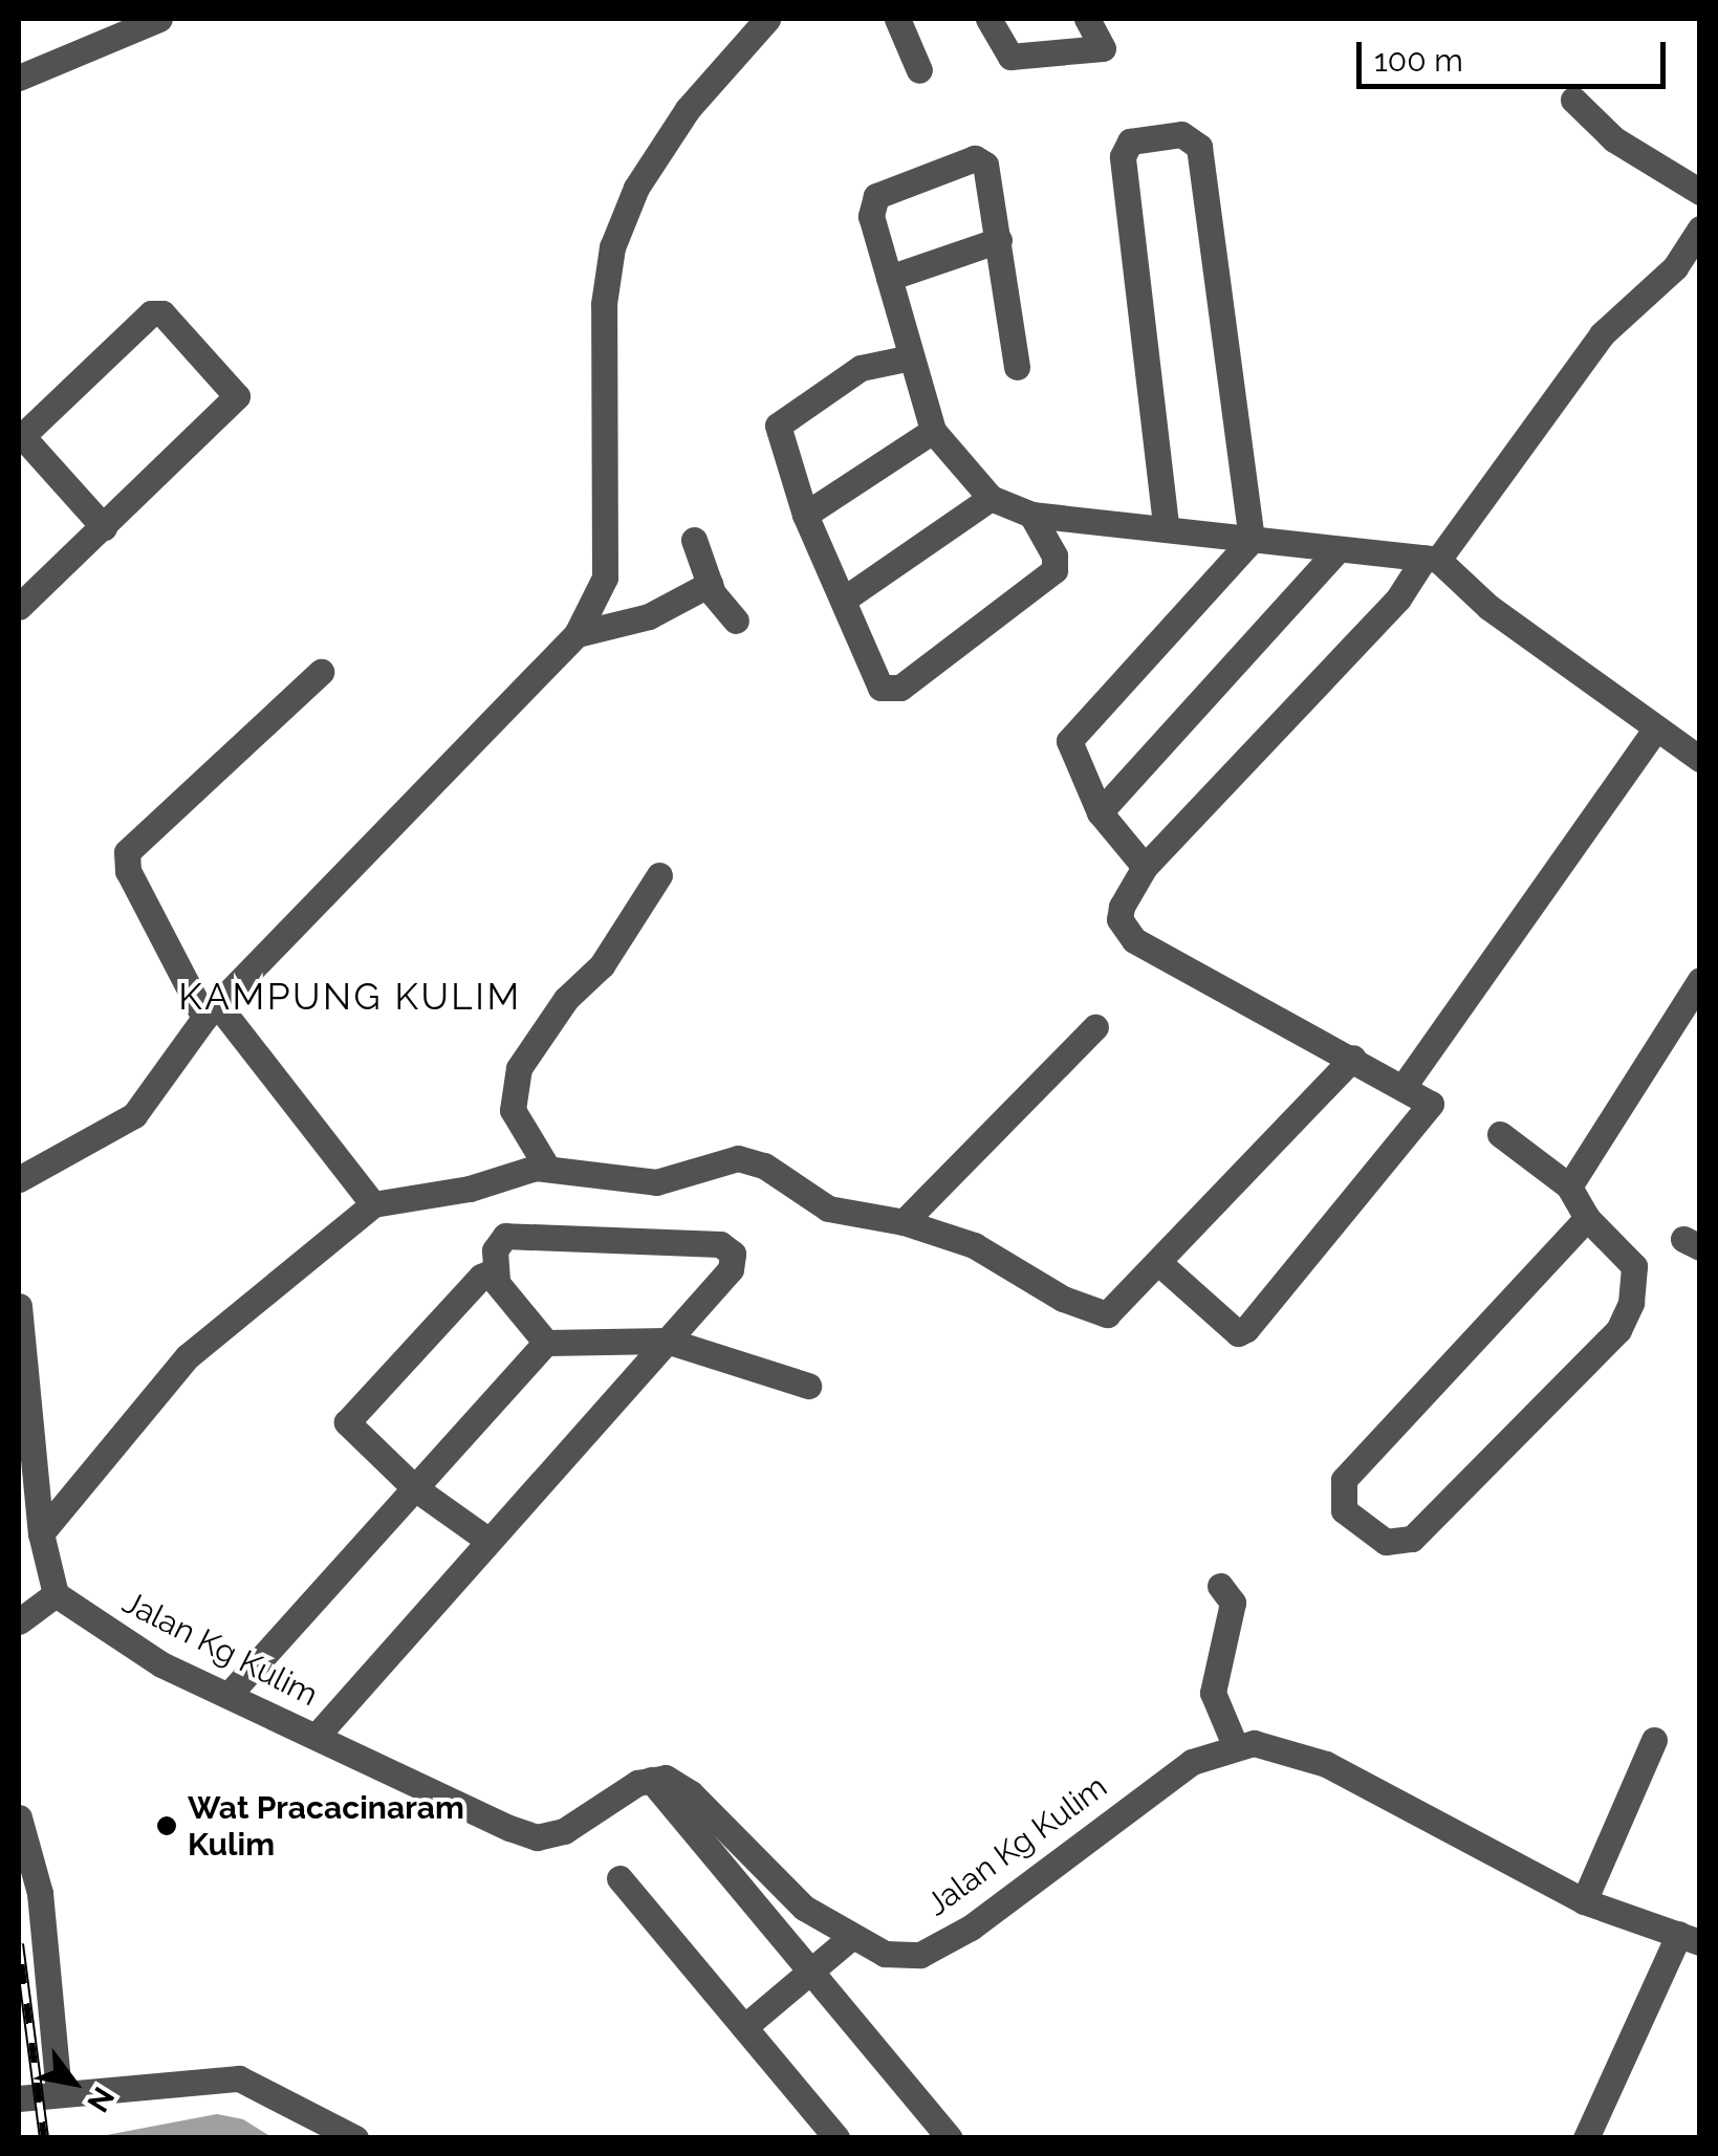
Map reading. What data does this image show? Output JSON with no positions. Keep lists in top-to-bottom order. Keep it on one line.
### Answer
{"streets":{"street":["Jalan Kg Kulim"]},"districts":["KAMPUNG KULIM"],"places":["Wat Pracacinaram Kulim"],"scale_bar":"100 m","north":"bottom right"}
